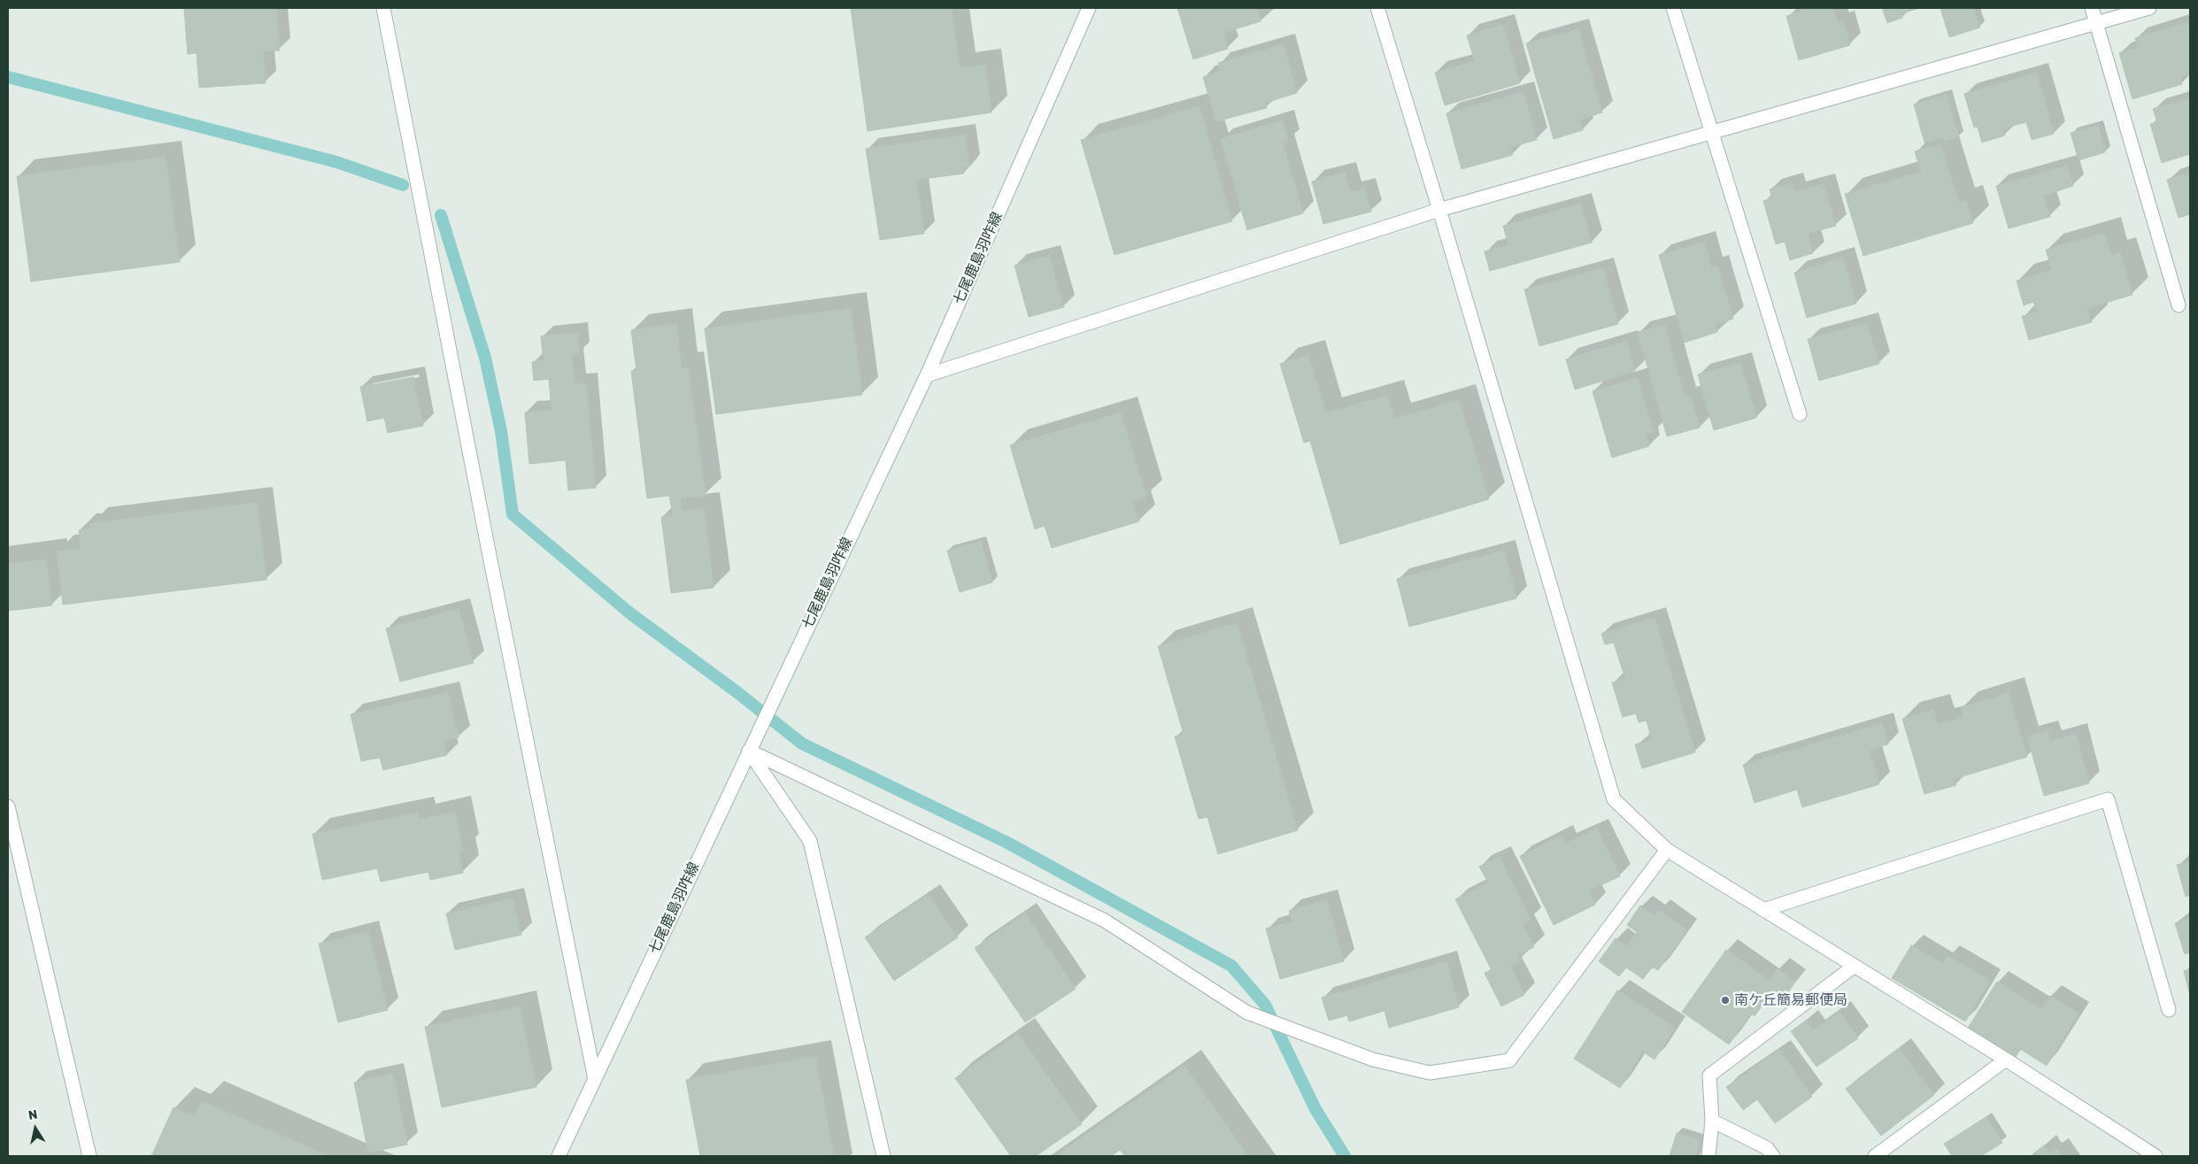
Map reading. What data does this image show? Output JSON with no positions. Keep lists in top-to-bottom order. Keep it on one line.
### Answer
{"streets":{"street":["七尾鹿島羽咋線"]},"places":["南ケ丘簡易郵便局"],"north":"top"}
